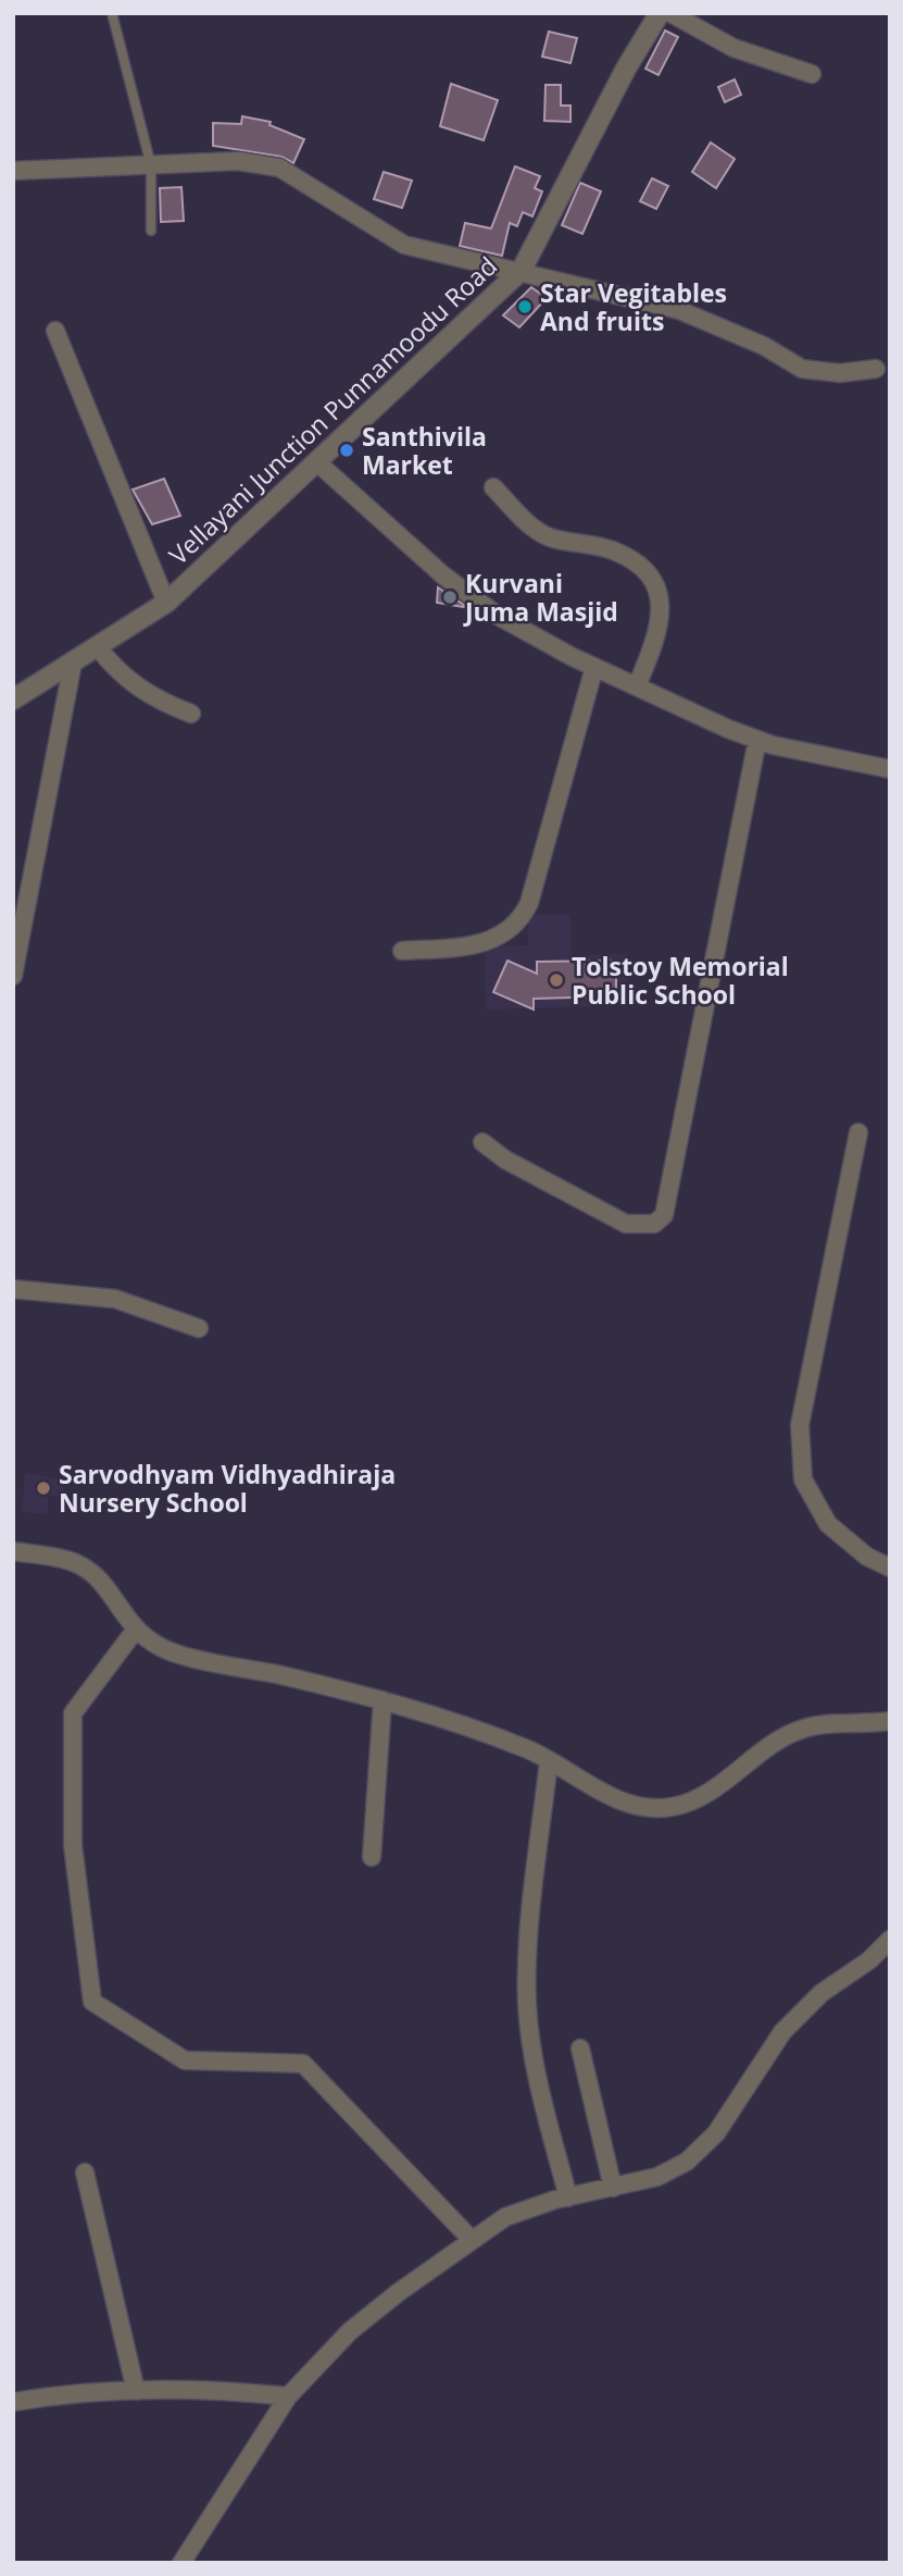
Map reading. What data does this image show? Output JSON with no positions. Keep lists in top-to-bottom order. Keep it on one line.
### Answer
{"streets":{"street":["Vellayani Junction Punnamoodu Road"]},"places":["Star Vegitables And fruits","Santhivila Market","Kurvani Juma Masjid","Tolstoy Memorial Public School","Sarvodhyam Vidhyadhiraja Nursery School"]}
